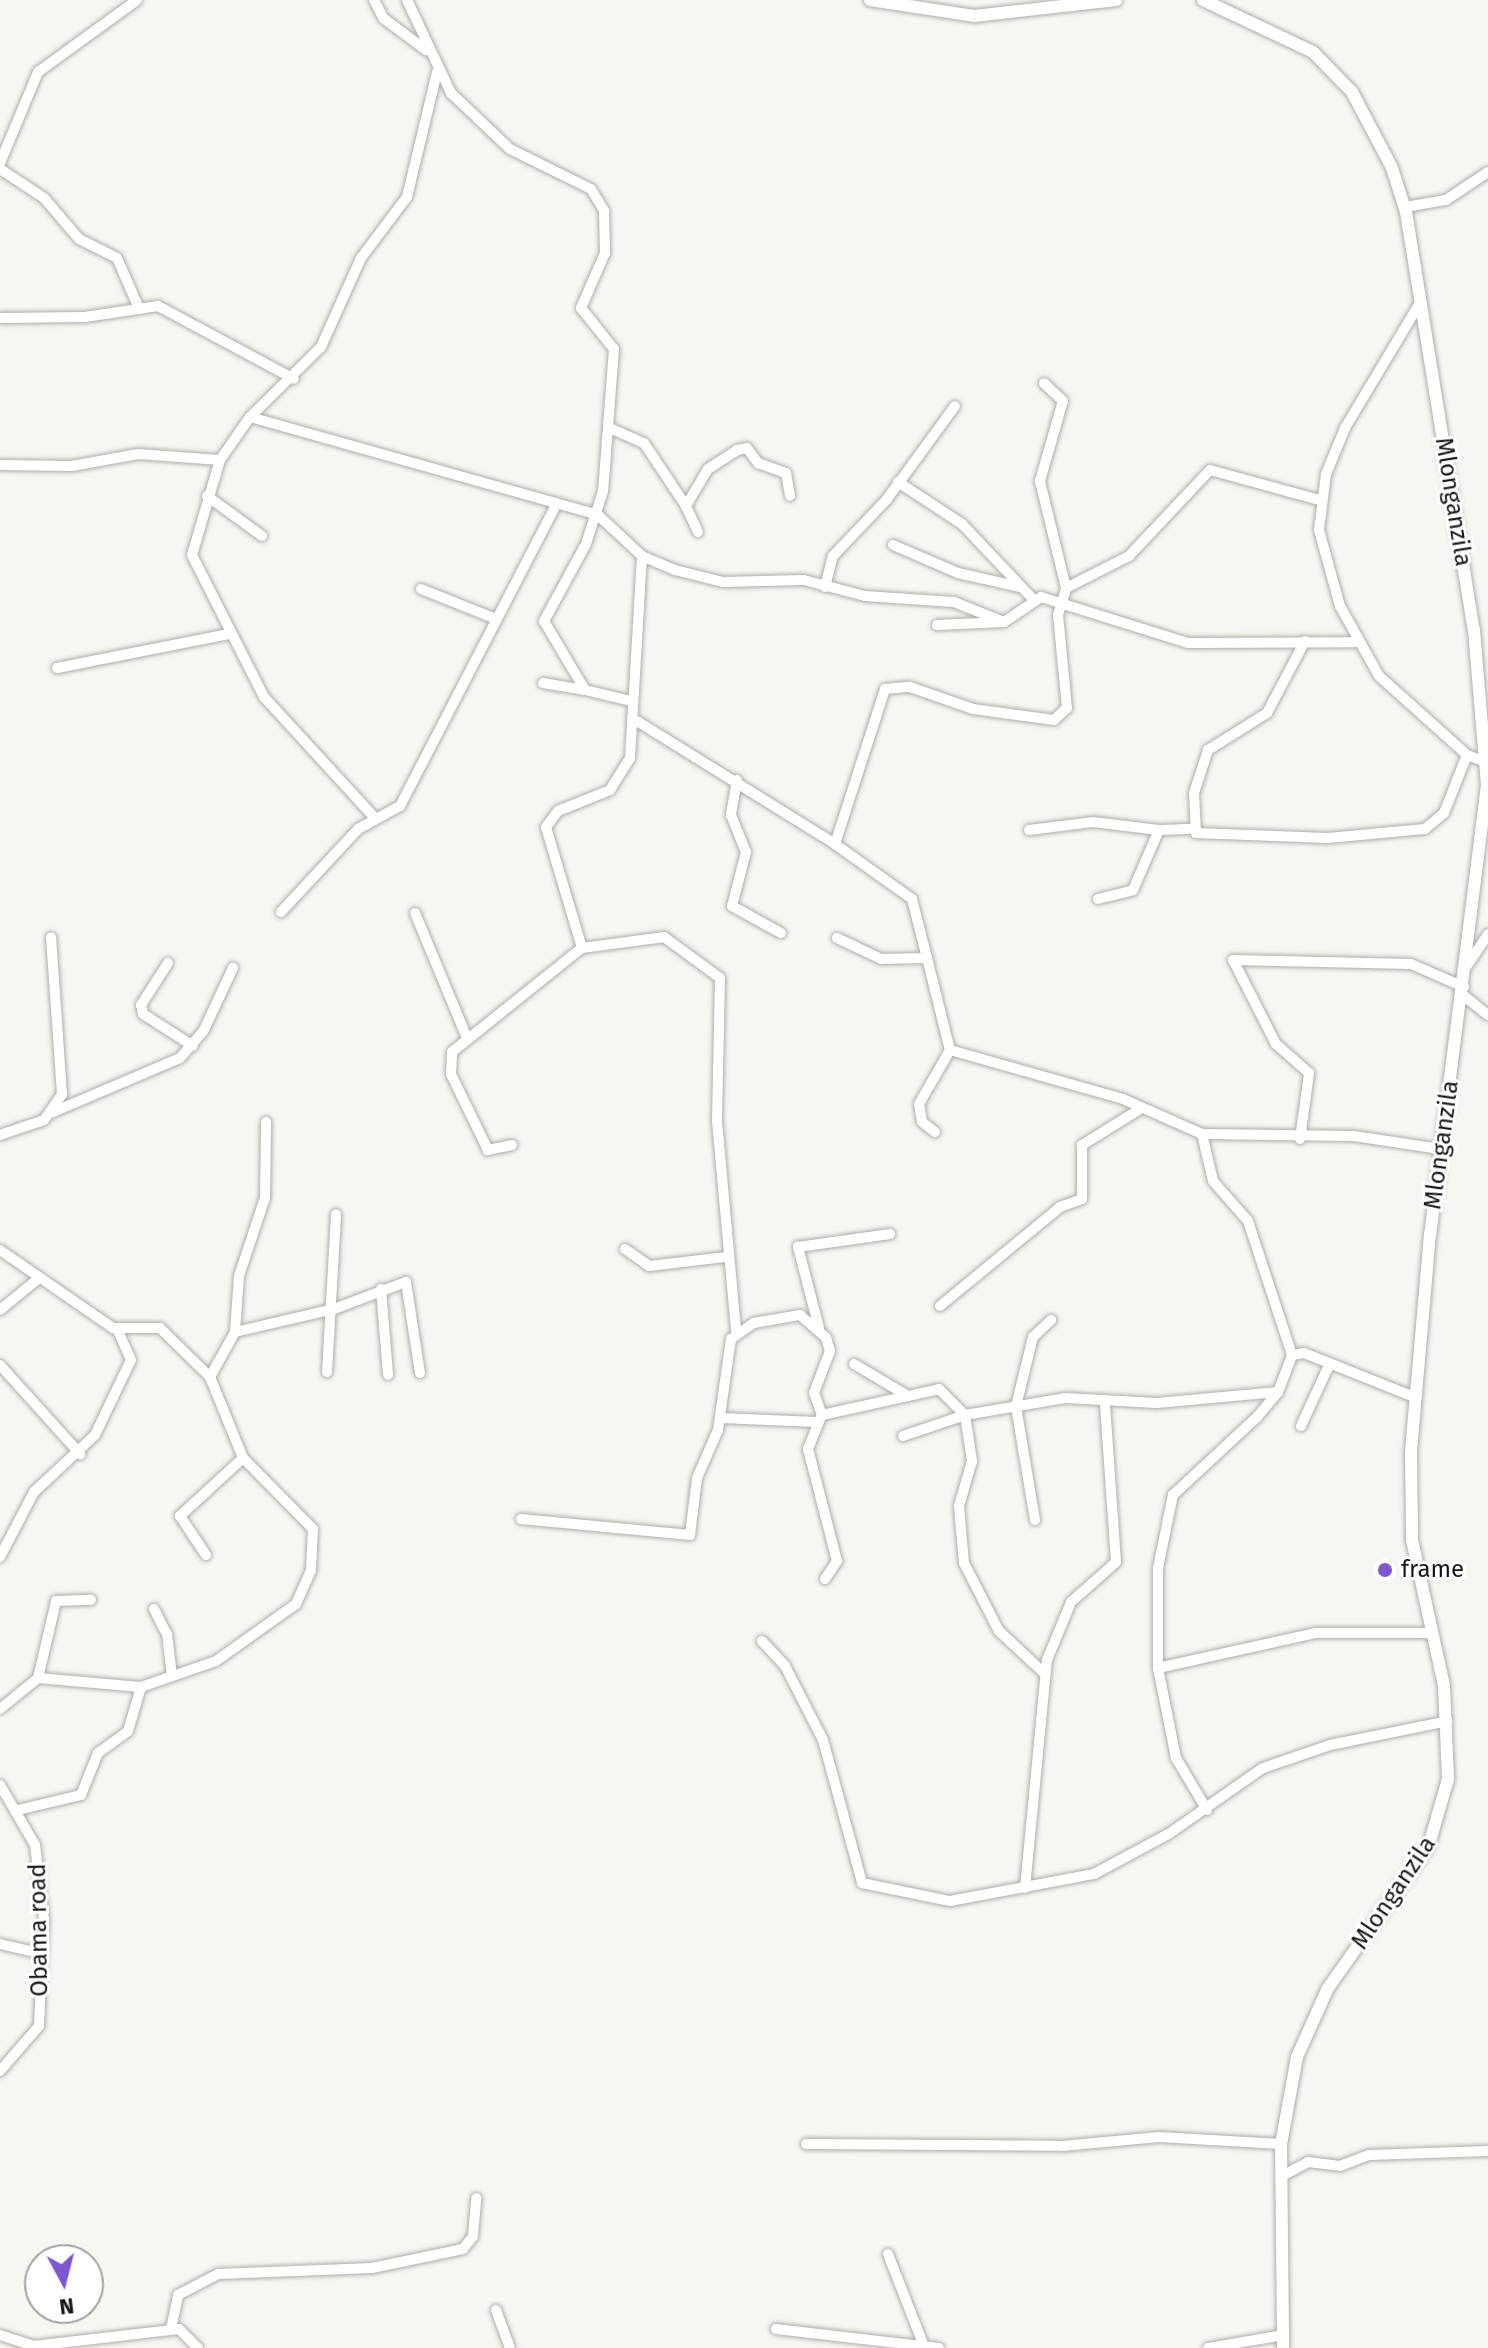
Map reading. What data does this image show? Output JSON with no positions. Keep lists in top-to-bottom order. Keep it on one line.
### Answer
{"streets":{"street":["Mlonganzila","Obama road"]},"places":["frame"],"north":"bottom"}
